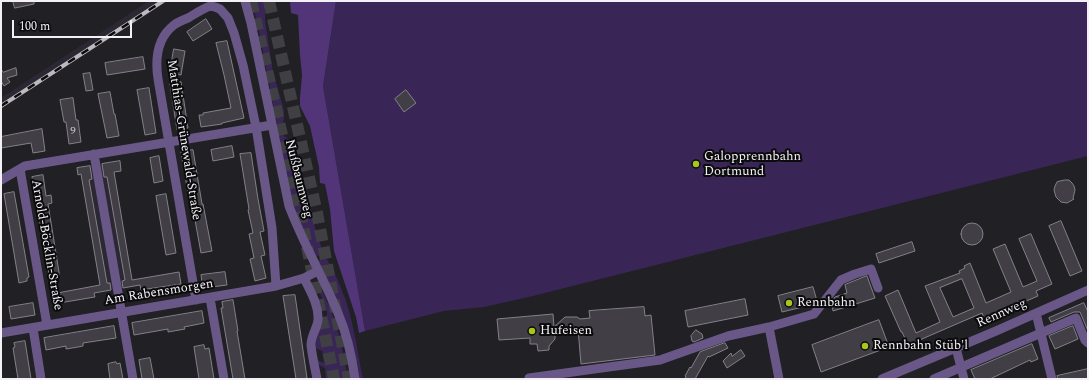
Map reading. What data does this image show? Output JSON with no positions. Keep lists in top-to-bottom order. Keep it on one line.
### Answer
{"streets":{"street":["Matthias-Grünewald-Straße","Nußbaumweg","Arnold-Böcklin-Straße","Am Rabensmorgen","Rennweg"]},"crossings":[["Matthias-Grünewald-Straße","Am Rabensmorgen"],["Nußbaumweg","Am Rabensmorgen"],["Arnold-Böcklin-Straße","Am Rabensmorgen"]],"places":["Galopprennbahn Dortmund","Rennbahn","Hufeisen","Rennbahn Stüb'l"],"house_numbers":["9"],"scale_bar":"100 m"}
